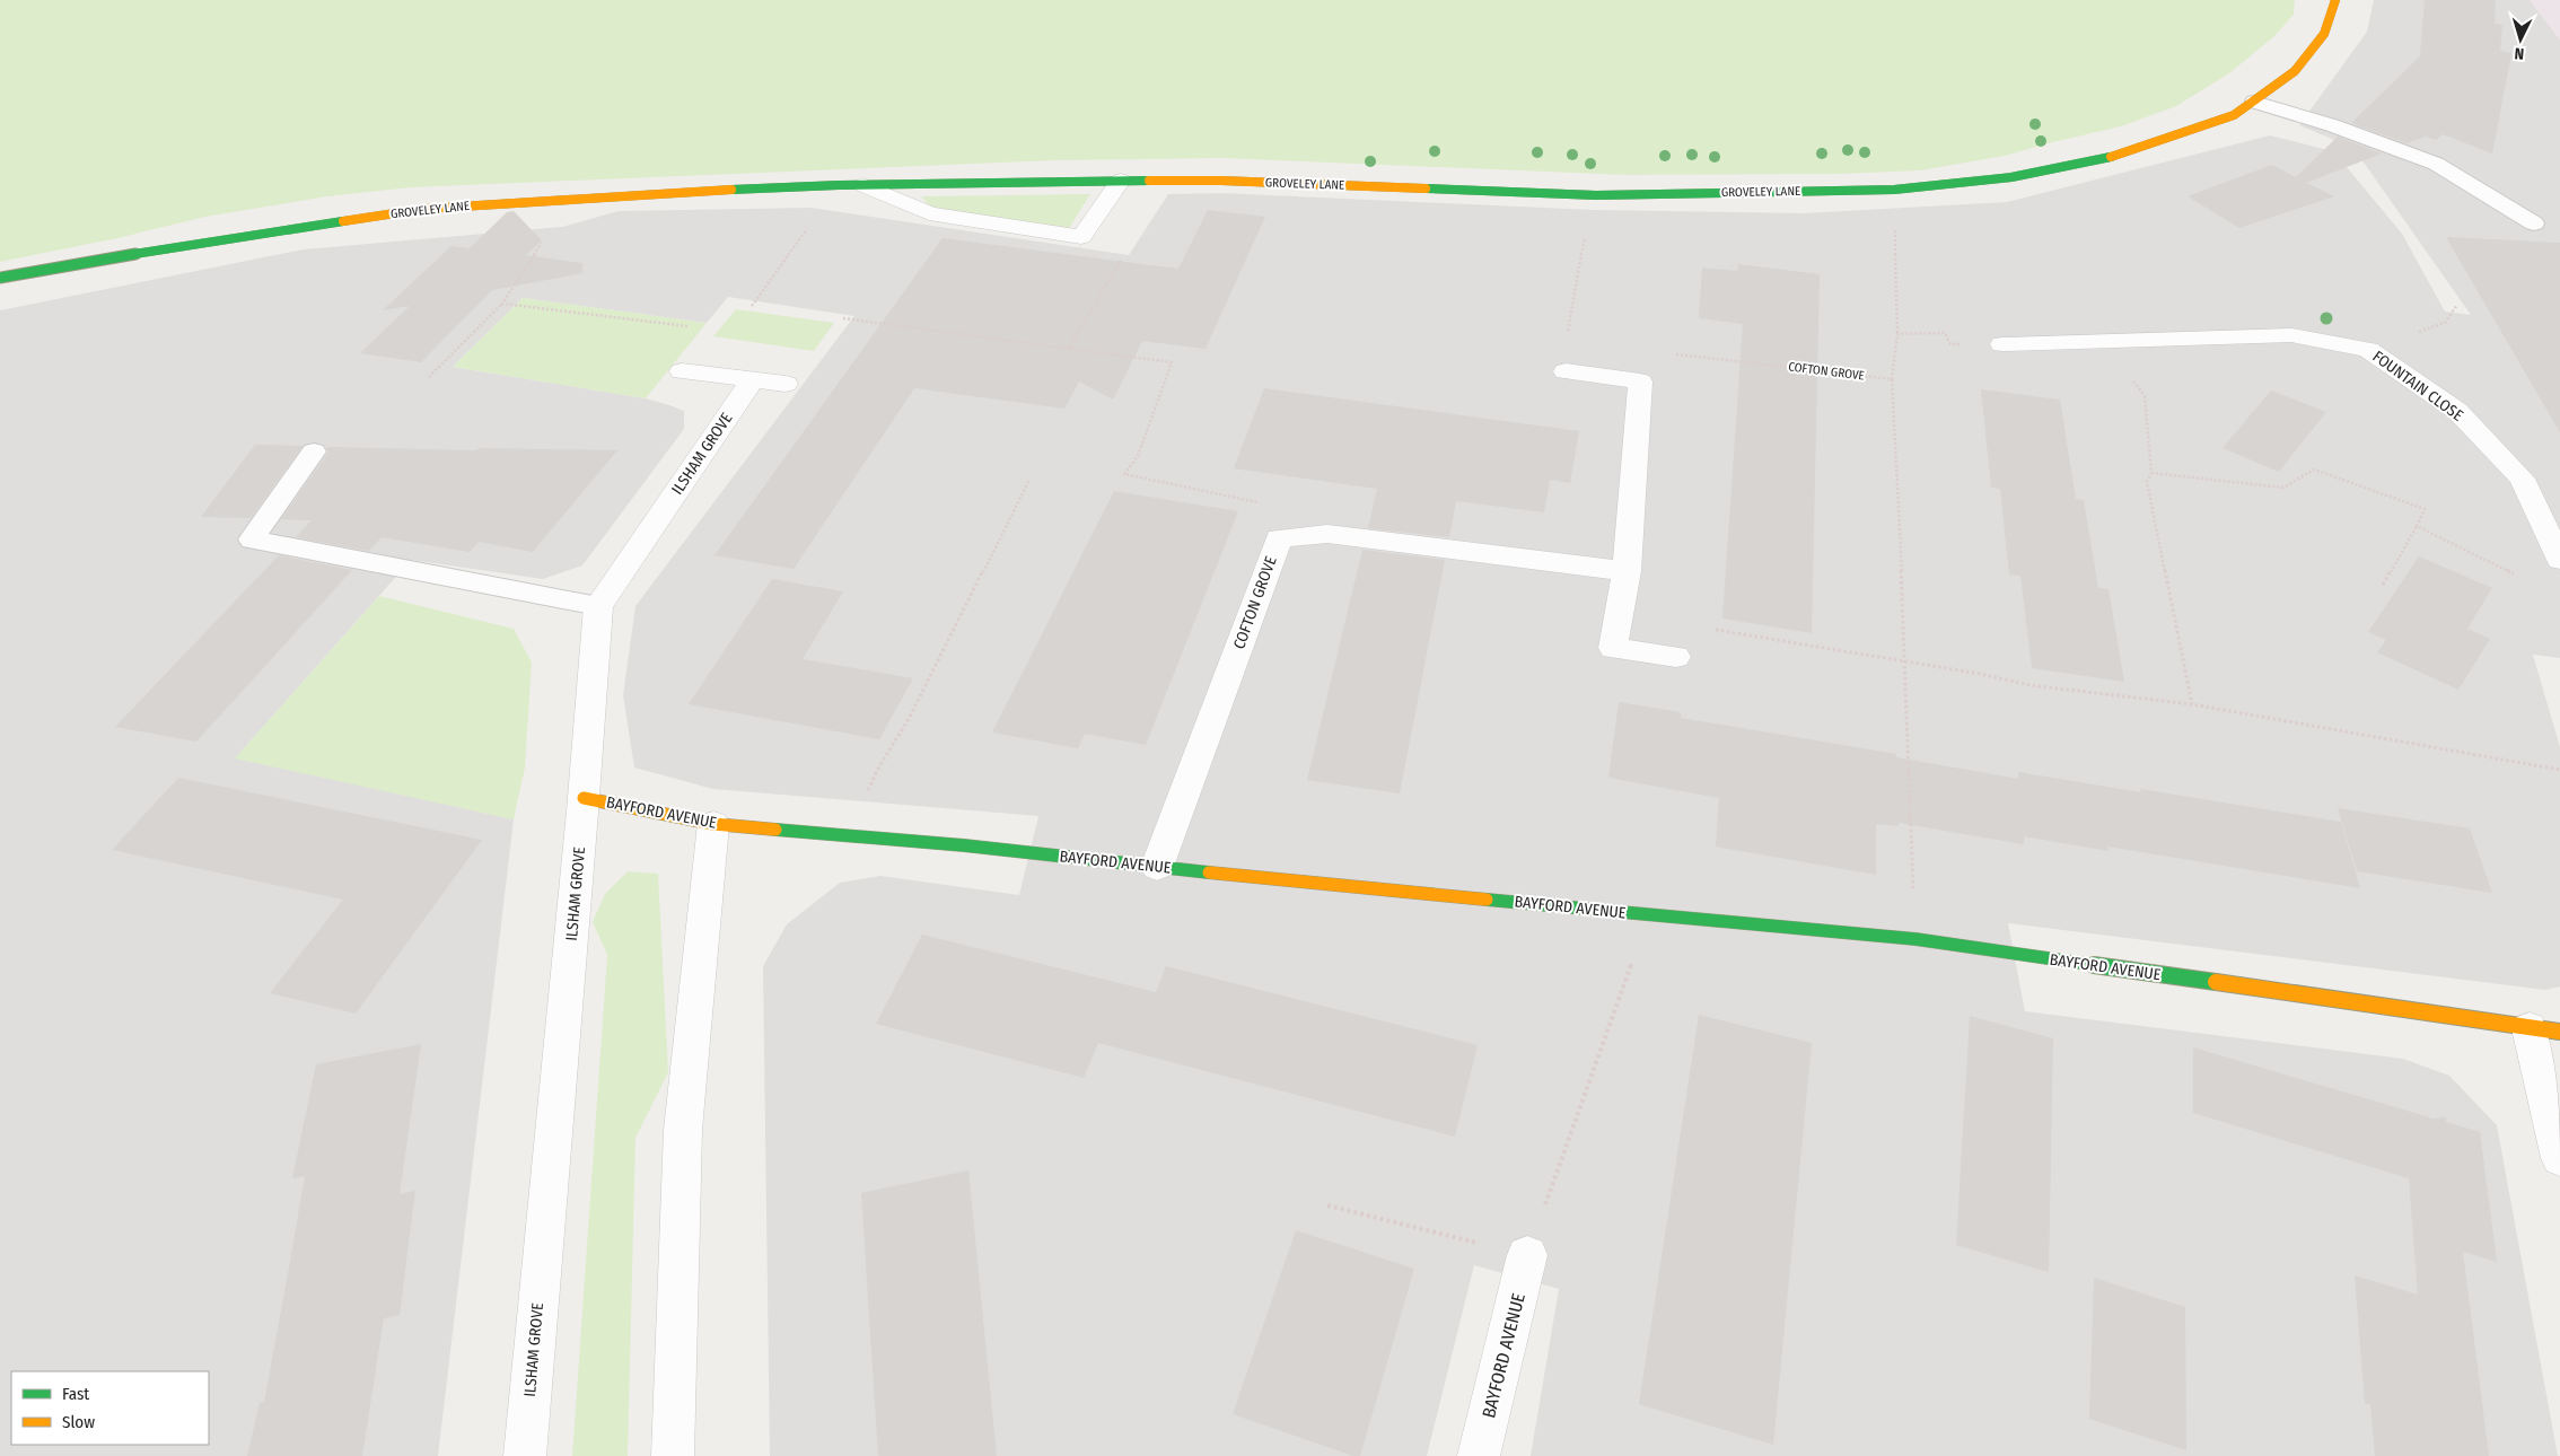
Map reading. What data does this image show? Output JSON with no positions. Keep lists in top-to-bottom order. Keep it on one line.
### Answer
{"streets":{"main road":["GROVELEY LANE","BAYFORD AVENUE"],"street":["COFTON GROVE","FOUNTAIN CLOSE","ILSHAM GROVE"]},"crossings":[["COFTON GROVE","BAYFORD AVENUE"],["ILSHAM GROVE","BAYFORD AVENUE"]],"legend":["Fast","Slow"],"north":"bottom"}
